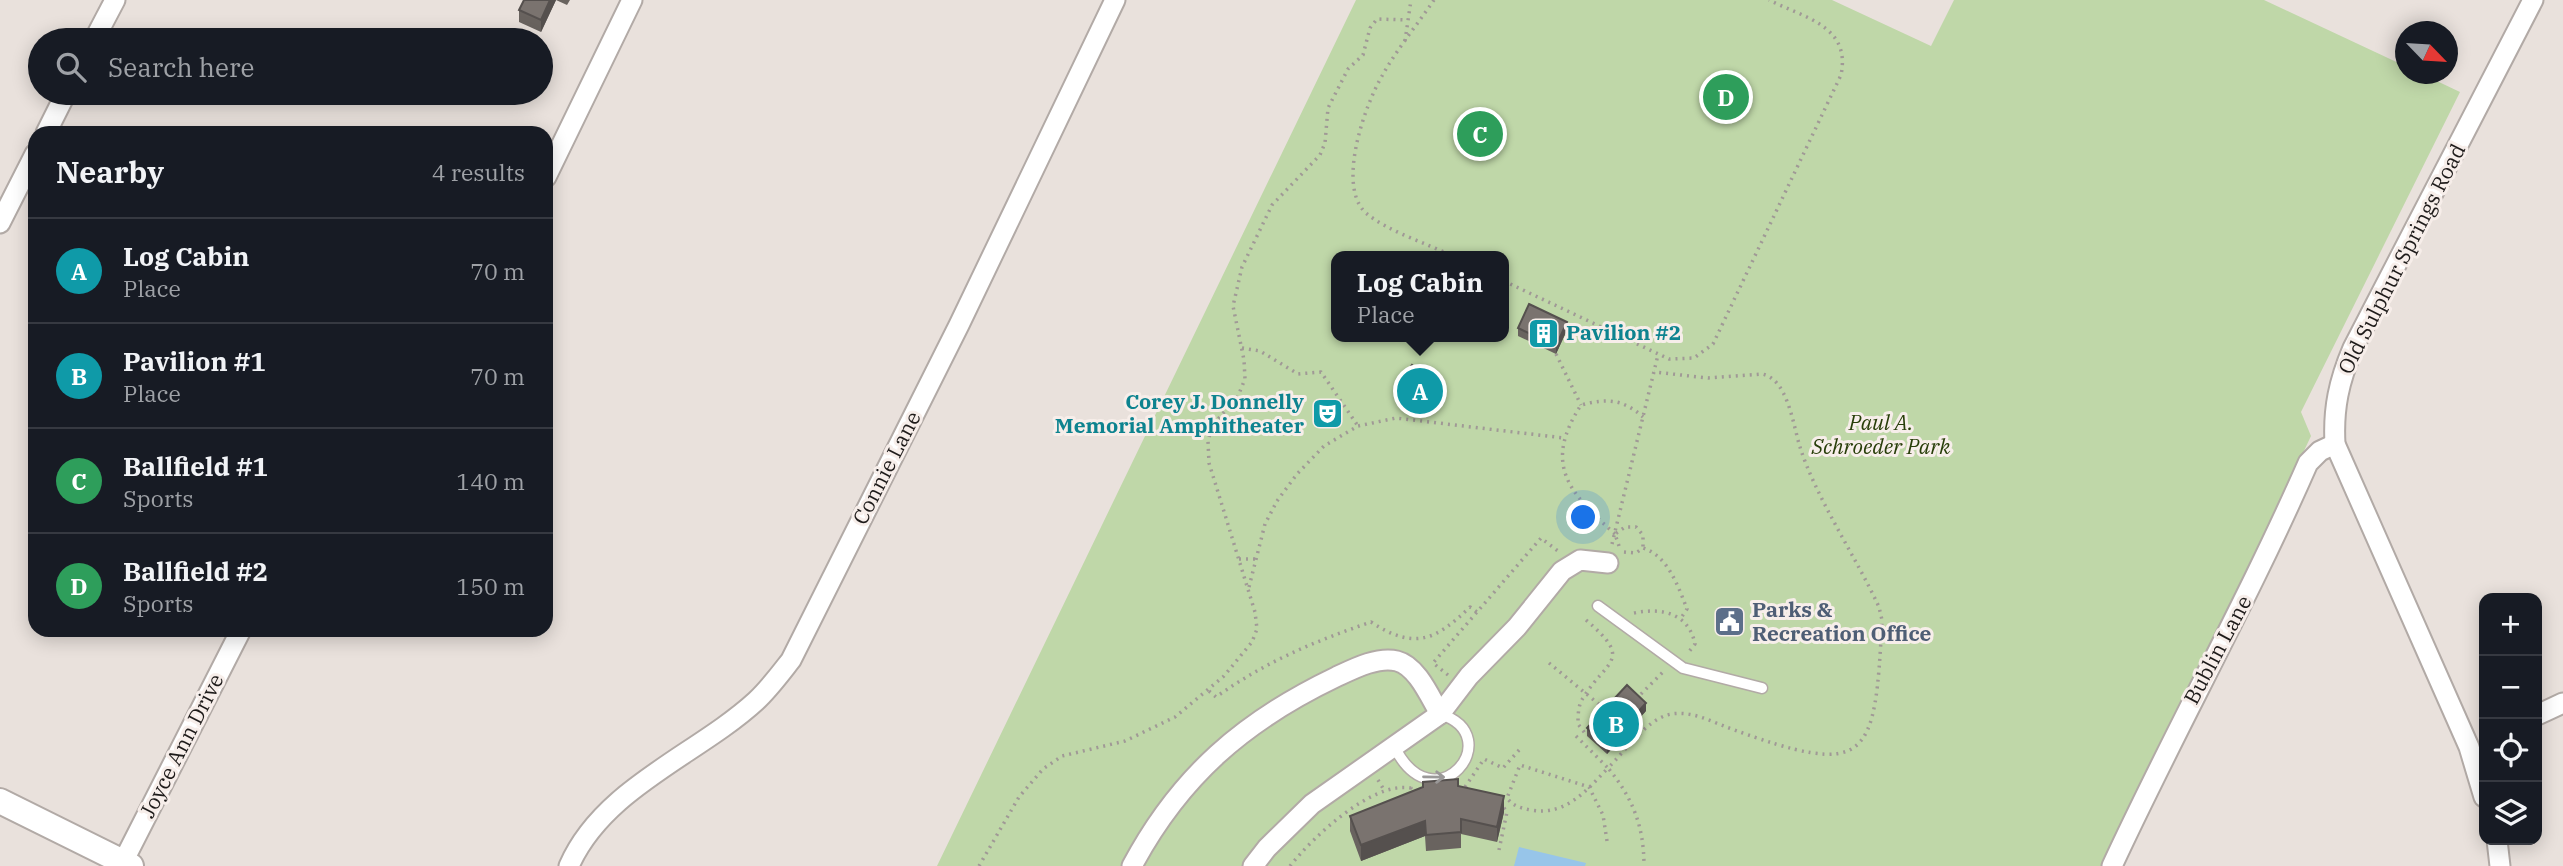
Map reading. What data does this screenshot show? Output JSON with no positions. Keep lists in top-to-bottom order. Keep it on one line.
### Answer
{"streets":{"street":["Old Sulphur Springs Road","Connie Lane","Bublin Lane","Joyce Ann Drive"]},"crossings":[["Old Sulphur Springs Road","Bublin Lane"]],"parks":["Paul A. Schroeder Park"],"places":{"building":["Pavilion #2"],"theatre":["Corey J. Donnelly Memorial Amphitheater"],"public building":["Parks & Recreation Office"]},"north":"bottom right","page":{"search":"Search here","pins":["D","C","A","B"],"heading":["Nearby","4 results"],"list":[{"mark":"A","name":"Log Cabin","note":"Place","value":"70 m"},{"mark":"B","name":"Pavilion #1","note":"Place","value":"70 m"},{"mark":"C","name":"Ballfield #1","note":"Sports","value":"140 m"},{"mark":"D","name":"Ballfield #2","note":"Sports","value":"150 m"}],"popup":["Log Cabin","Place"],"map_buttons":["+","−"]}}
